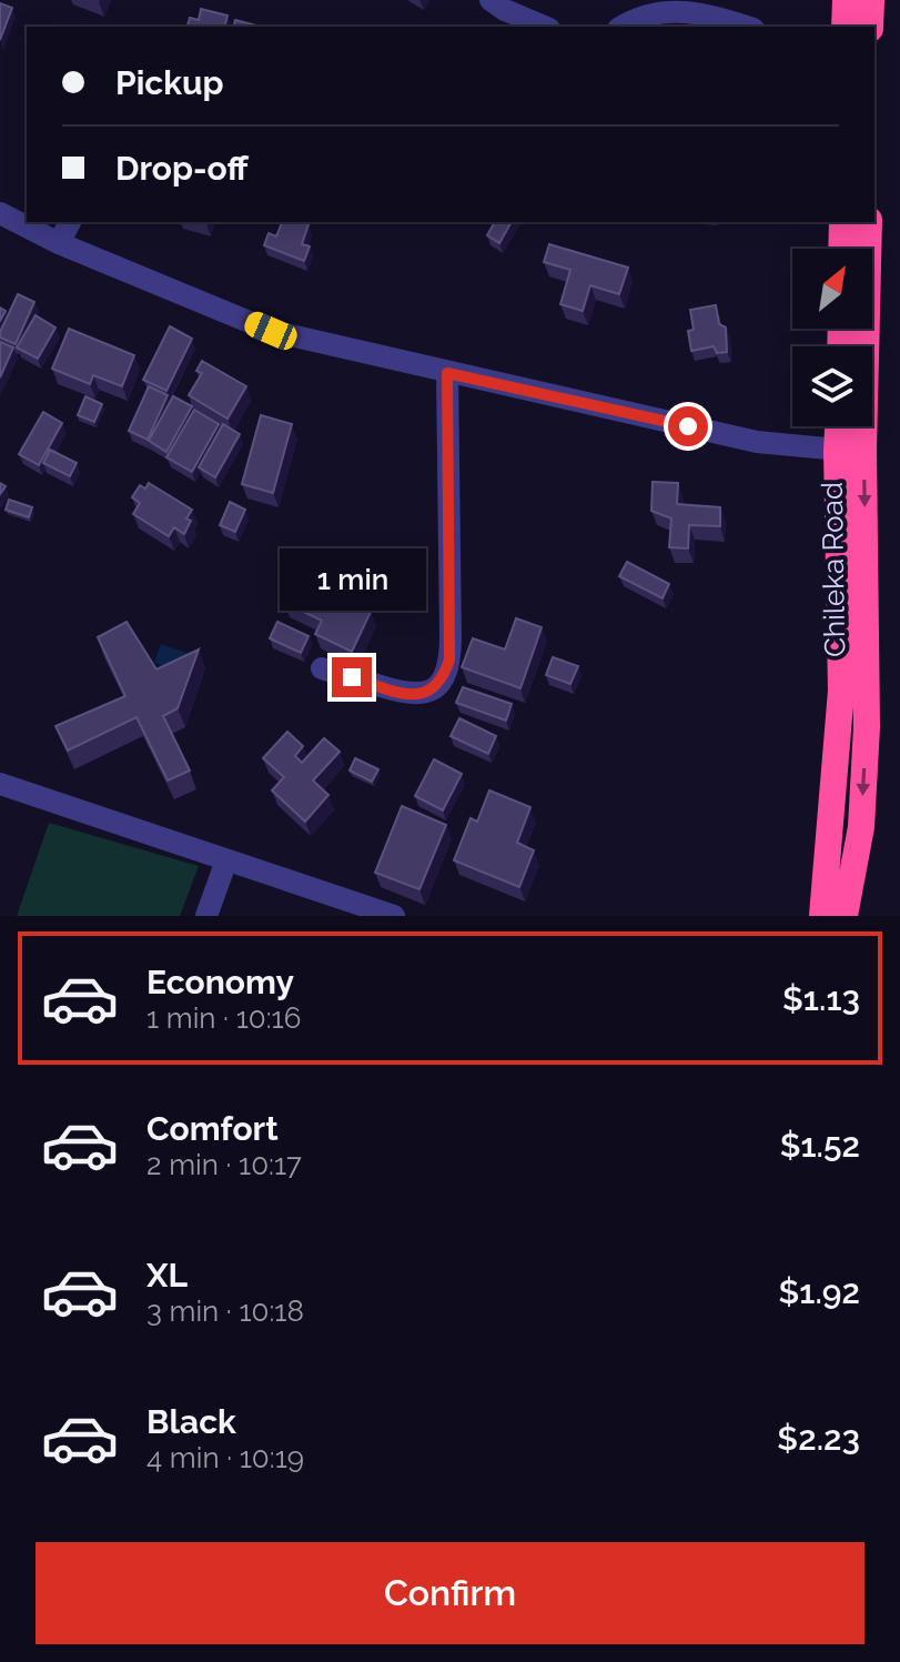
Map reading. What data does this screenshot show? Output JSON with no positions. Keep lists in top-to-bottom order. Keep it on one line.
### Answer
{"streets":{"highway":["Chileka Road"]},"north":"top right","page":{"banner":["Pickup","Drop-off"],"bubble":"1 min","list":[{"name":"Economy","note":"1 min · 10:16","value":"$1.13"},{"name":"Comfort","note":"2 min · 10:17","value":"$1.52"},{"name":"XL","note":"3 min · 10:18","value":"$1.92"},{"name":"Black","note":"4 min · 10:19","value":"$2.23"}],"buttons":"Confirm"}}
